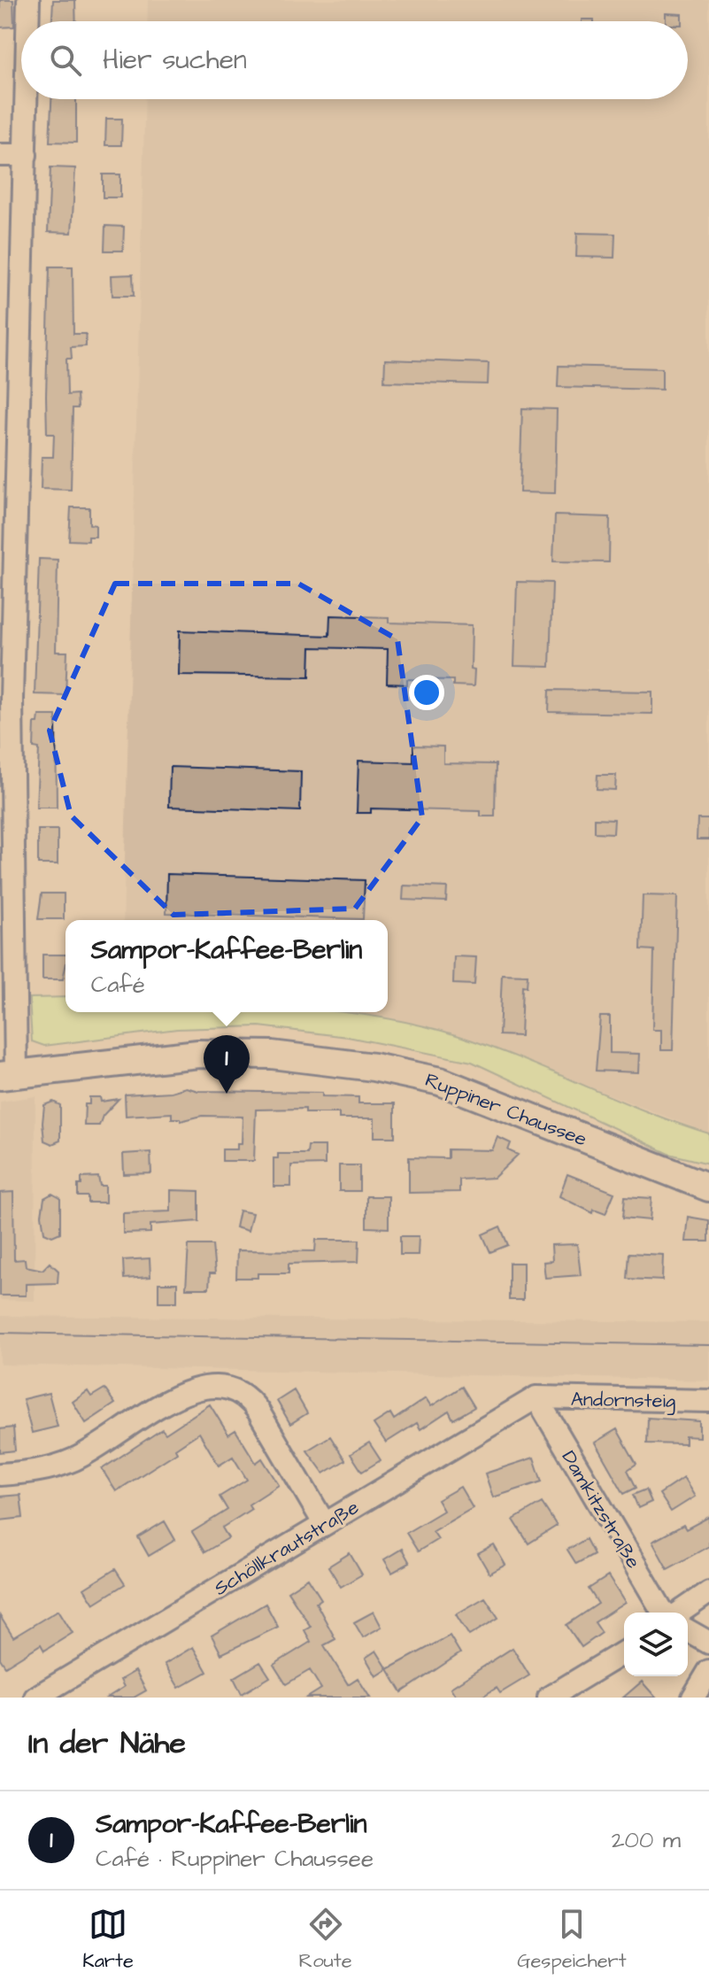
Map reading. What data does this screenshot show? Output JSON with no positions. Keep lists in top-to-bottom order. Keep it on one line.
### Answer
{"streets":{"main road":["Ruppiner Chaussee"],"street":["Andornsteig","Damkitzstraße","Schöllkrautstraße"]},"crossings":[["Andornsteig","Damkitzstraße"],["Andornsteig","Schöllkrautstraße"],["Damkitzstraße","Schöllkrautstraße"]],"page":{"search":"Hier suchen","popup":["Sampor-Kaffee-Berlin","Café"],"pins":"1","heading":"In der Nähe","list":[{"mark":"1","name":"Sampor-Kaffee-Berlin","note":"Café · Ruppiner Chaussee","value":"200 m"}],"nav":["Karte","Route","Gespeichert"]}}
